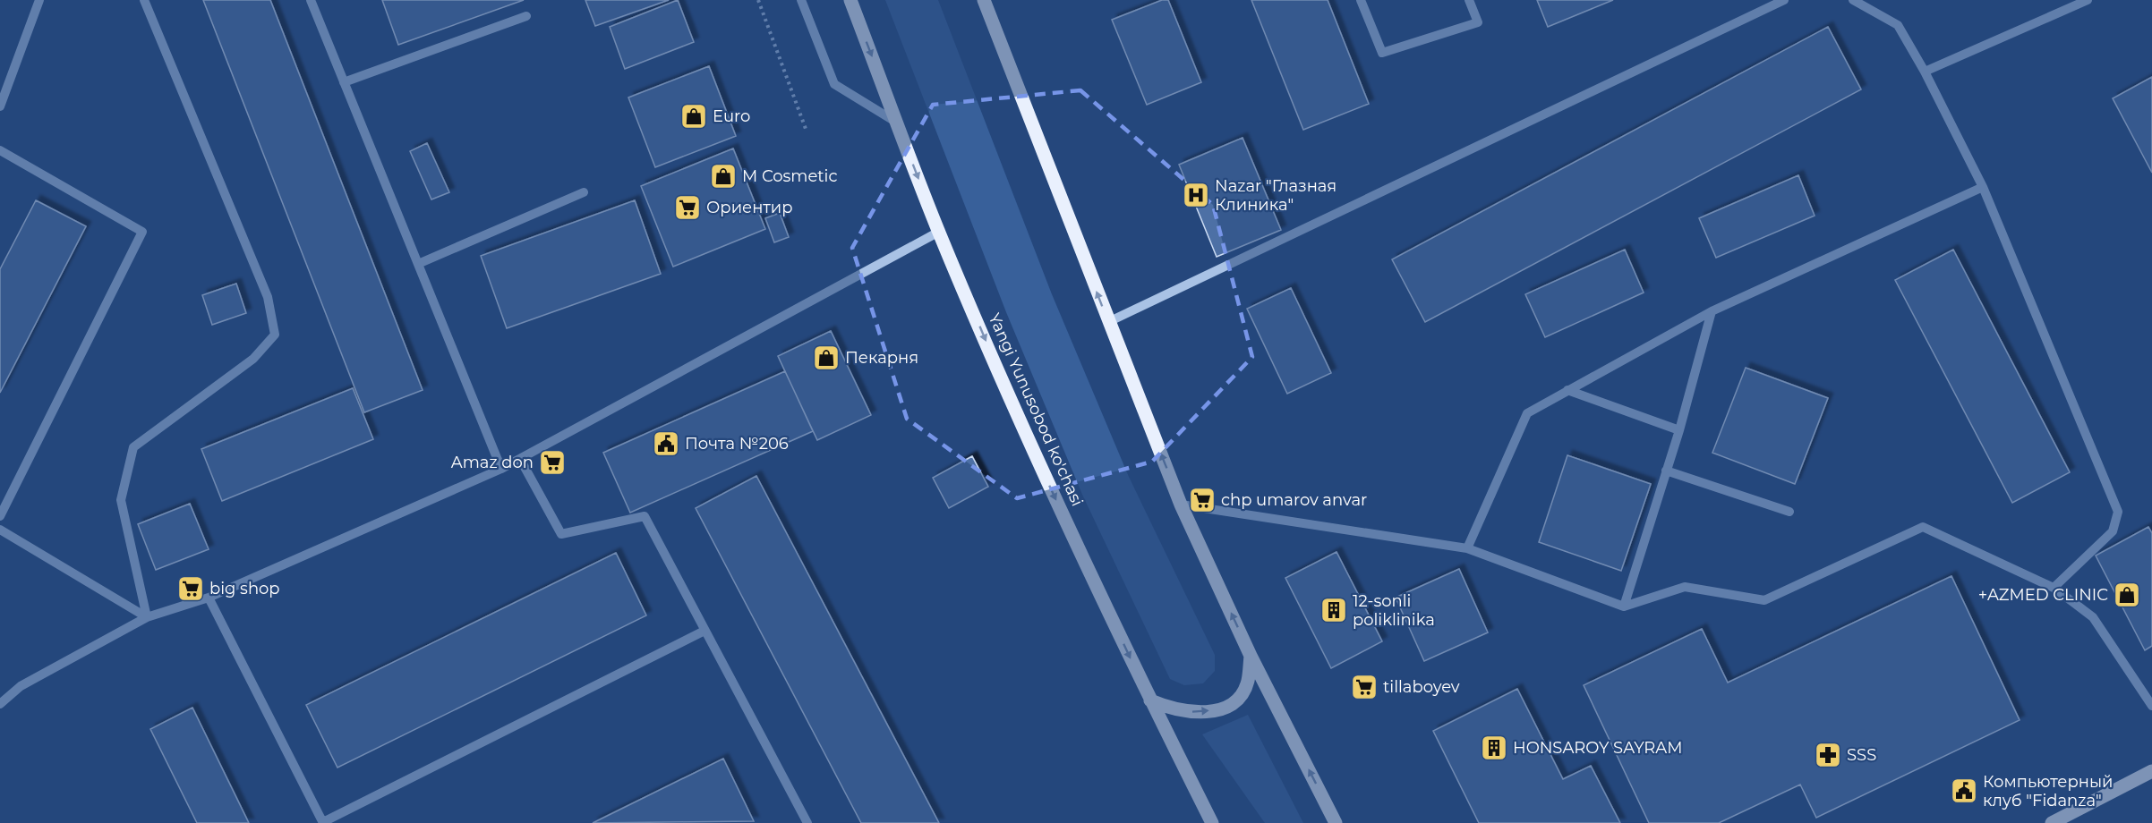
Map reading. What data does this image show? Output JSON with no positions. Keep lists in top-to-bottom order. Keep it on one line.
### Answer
{"streets":{"main road":["Yangi Yunusobod ko'chasi"]},"places":{"shop":["Euro","M Cosmetic","Пекарня","+AZMED CLINIC"],"hospital":["Nazar \"Глазная Клиника\""],"supermarket":["Ориентир","Amaz don","chp umarov anvar","big shop","tillaboyev"],"public building":["Почта №206","Компьютерный клуб \"Fidanza\""],"building":["12-sonli poliklinika","HONSAROY SAYRAM"],"pharmacy":["SSS"]}}
